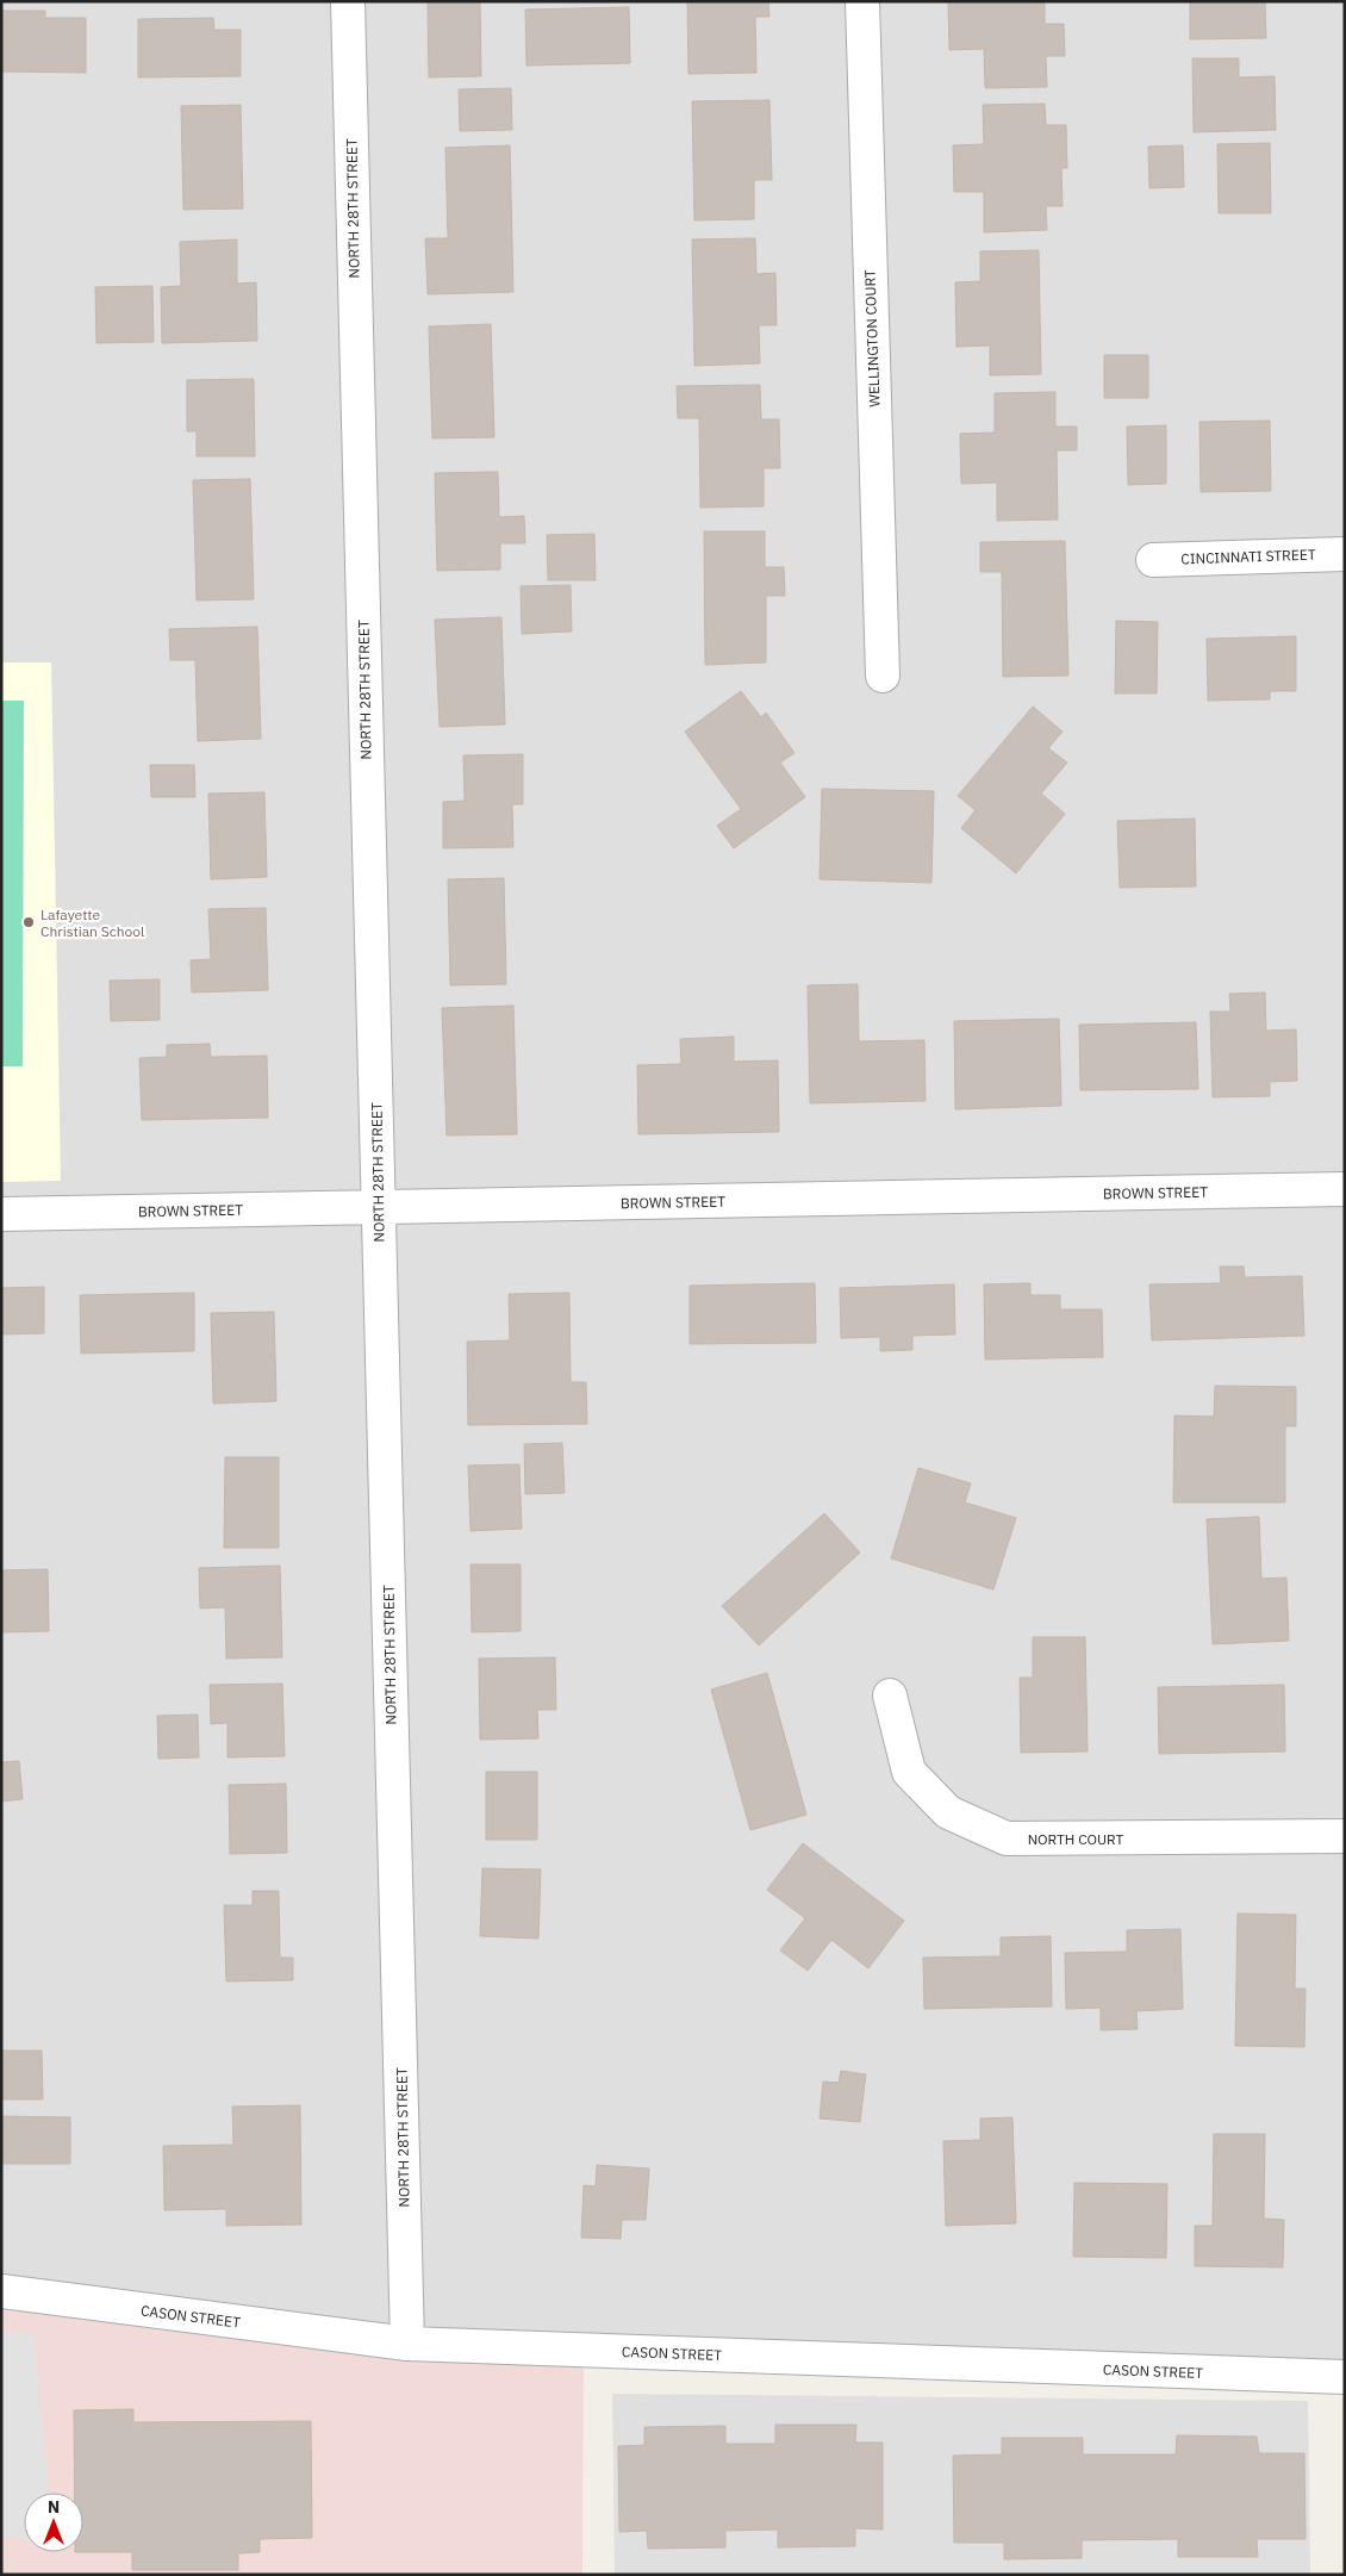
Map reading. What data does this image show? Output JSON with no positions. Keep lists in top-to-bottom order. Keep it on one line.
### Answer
{"streets":{"street":["NORTH 28TH STREET","WELLINGTON COURT","CINCINNATI STREET","BROWN STREET","NORTH COURT","CASON STREET"]},"crossings":[["NORTH 28TH STREET","BROWN STREET"],["NORTH 28TH STREET","CASON STREET"]],"places":["Lafayette Christian School"],"north":"top"}
